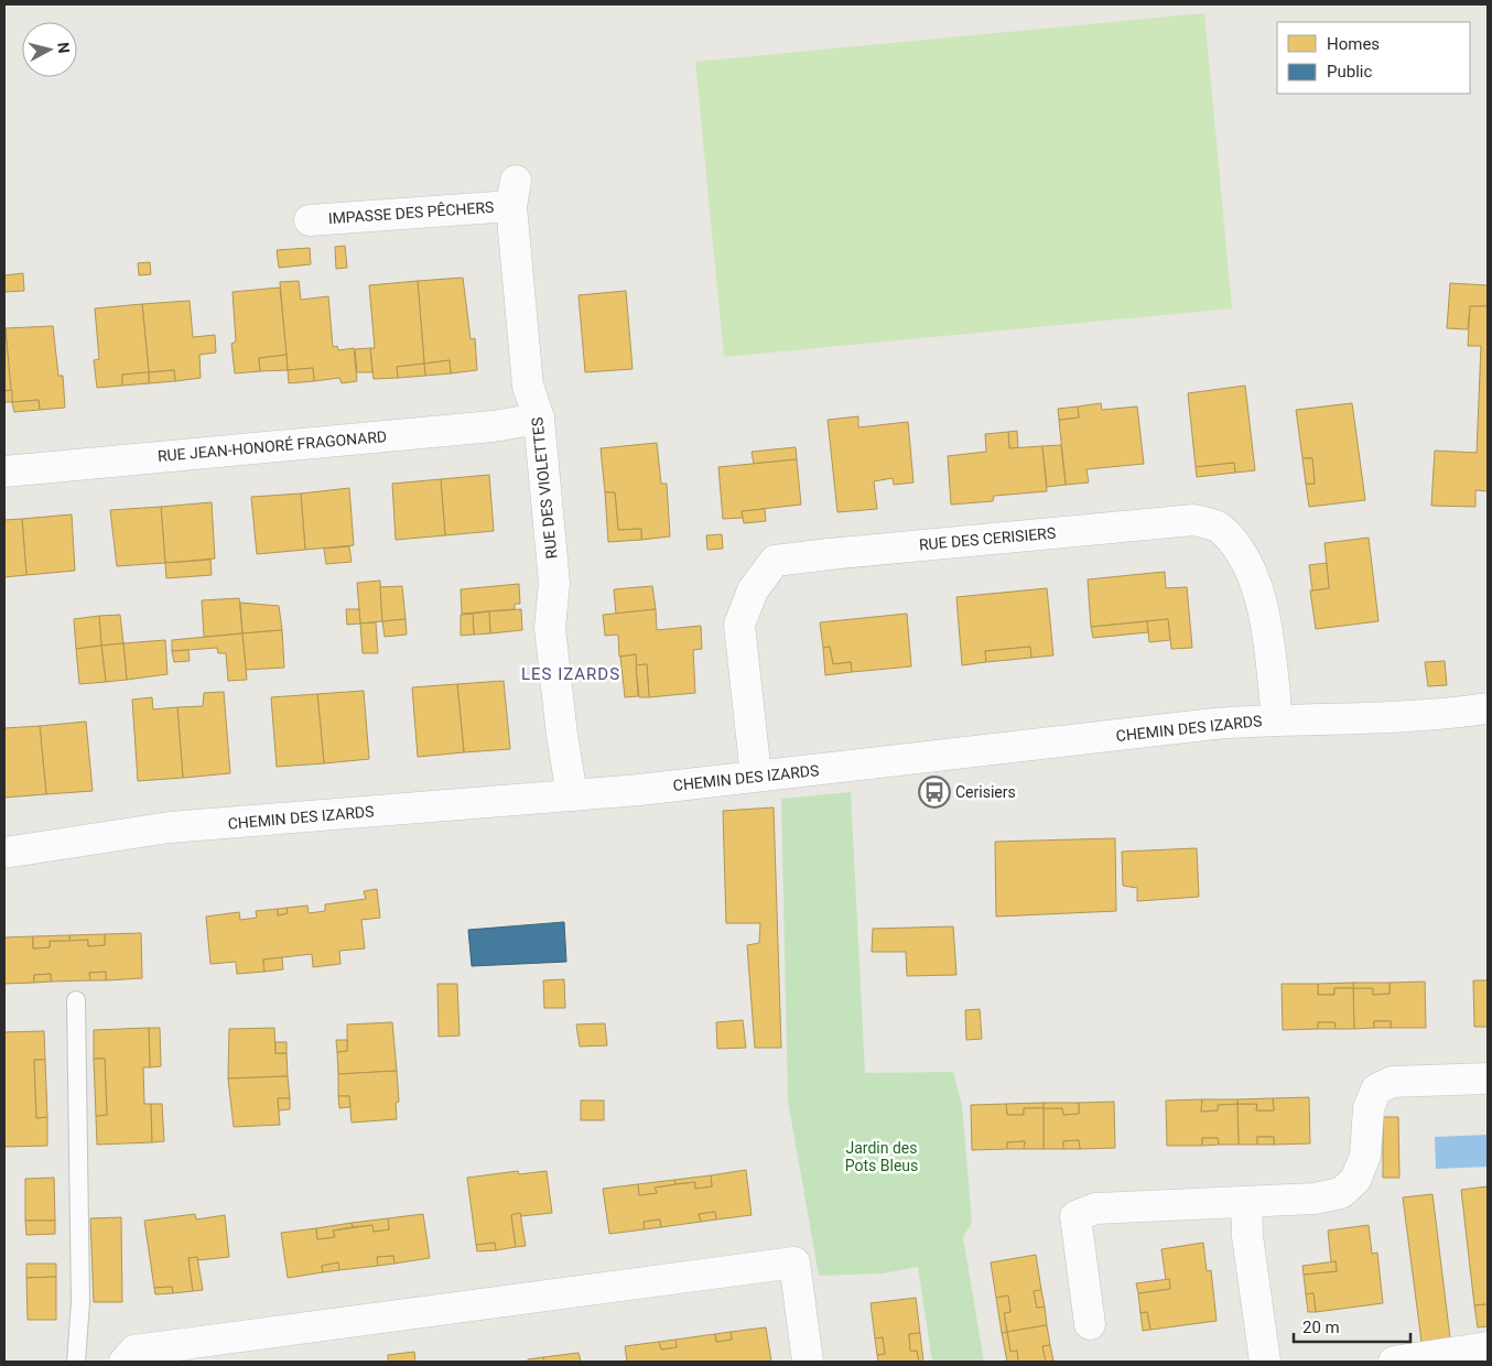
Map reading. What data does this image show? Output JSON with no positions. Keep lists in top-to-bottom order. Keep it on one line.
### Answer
{"streets":{"street":["IMPASSE DES PÊCHERS","RUE JEAN-HONORÉ FRAGONARD","RUE DES VIOLETTES","RUE DES CERISIERS","CHEMIN DES IZARDS"]},"crossings":[["IMPASSE DES PÊCHERS","RUE DES VIOLETTES"],["RUE JEAN-HONORÉ FRAGONARD","RUE DES VIOLETTES"],["RUE DES VIOLETTES","CHEMIN DES IZARDS"],["RUE DES CERISIERS","CHEMIN DES IZARDS"]],"districts":["LES IZARDS"],"parks":["Jardin des Pots Bleus"],"places":{"bus stop":["Cerisiers"]},"legend":["Homes","Public"],"scale_bar":"20 m","north":"right"}
